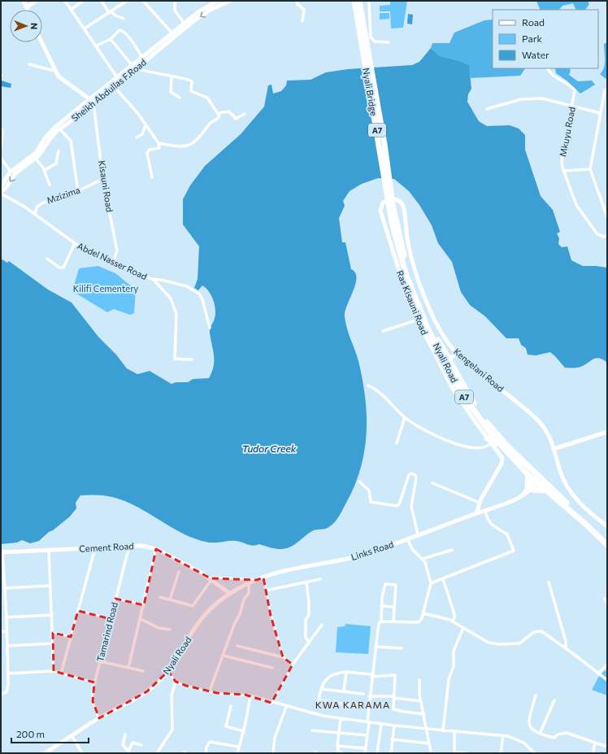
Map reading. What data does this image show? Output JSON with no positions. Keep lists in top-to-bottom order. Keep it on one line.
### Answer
{"streets":{"highway":["Nyali Bridge","A7","Nyali Road"],"main road":["Sheikh Abdullas F.Road","Ras Kisauni Road","Kengelani Road","Cement Road","Links Road"],"street":["Mkuyu Road","Kisauni Road","Mzizima","Abdel Nasser Road","Tamarind Road"]},"crossings":[["Sheikh Abdullas F.Road","Kisauni Road"],["Sheikh Abdullas F.Road","Abdel Nasser Road"],["Nyali Bridge","A7"],["Nyali Bridge","Nyali Road"],["Kisauni Road","Abdel Nasser Road"],["Mzizima","Abdel Nasser Road"],["Ras Kisauni Road","Nyali Road"],["Ras Kisauni Road","Kengelani Road"],["Nyali Road","Links Road"],["Nyali Road","Tamarind Road"],["Cement Road","Links Road"],["Cement Road","Tamarind Road"]],"districts":["KWA KARAMA"],"water":["Tudor Creek"],"parks":["Kilifi Cementery"],"legend":["Road","Park","Water"],"scale_bar":"200 m","north":"right"}
